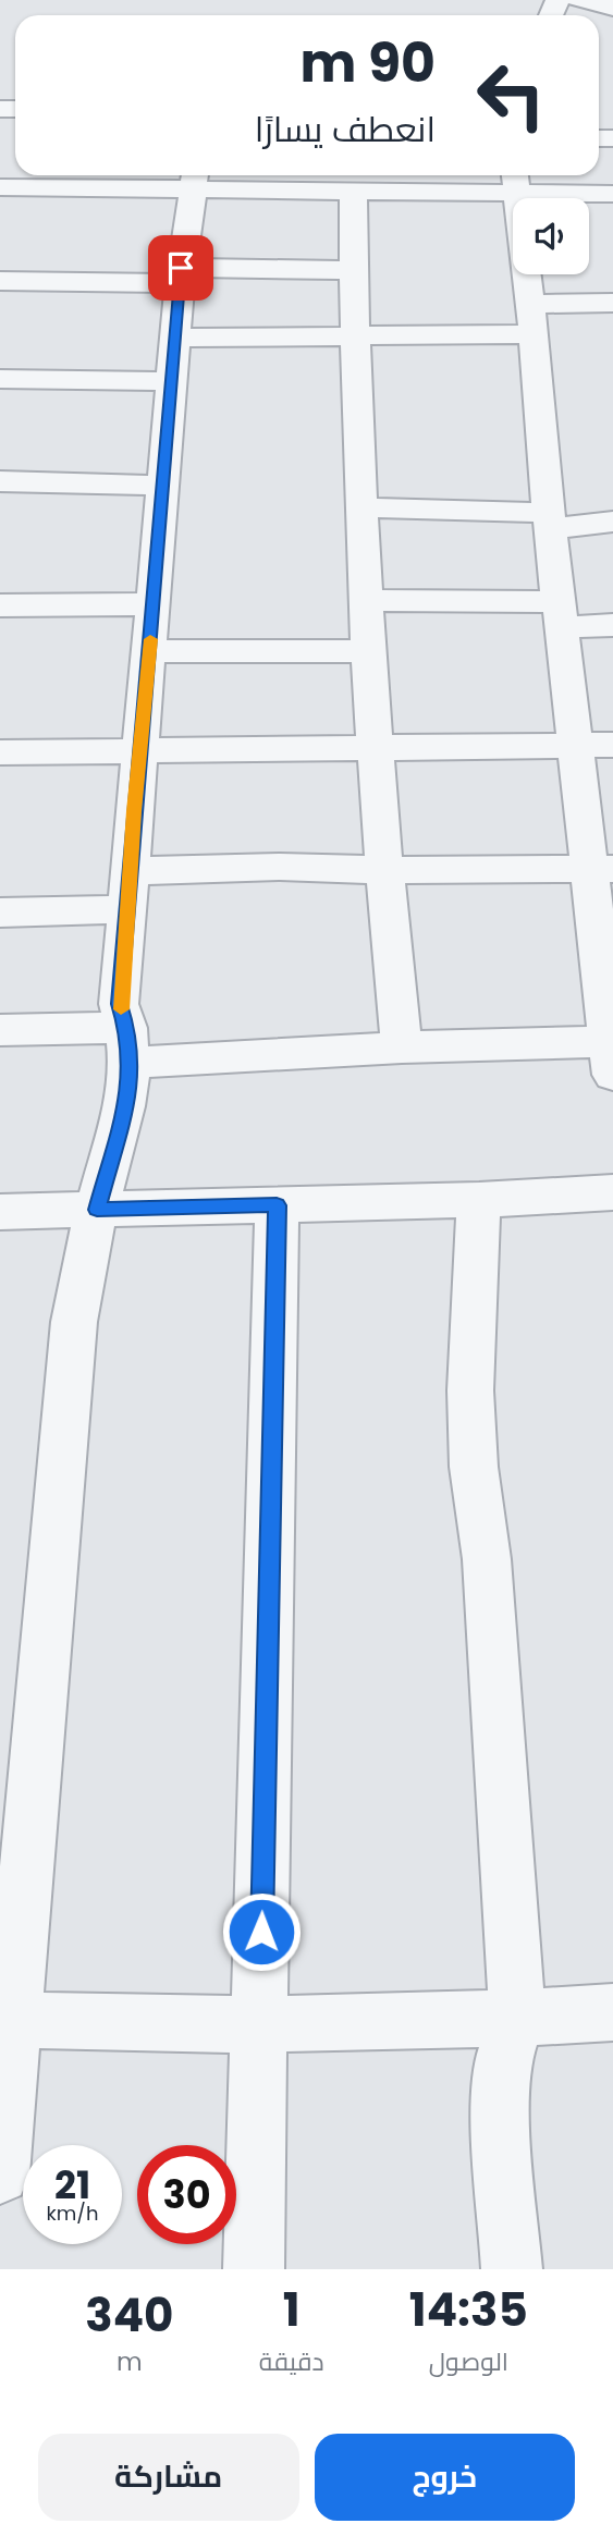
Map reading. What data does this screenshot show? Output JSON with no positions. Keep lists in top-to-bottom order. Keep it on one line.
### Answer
{"page":{"turn":["90 m","انعطف يسارًا"],"speed":"21 km/h","limit":"30","eta":["14:35","الوصول","1","دقيقة","340","m"],"buttons":["خروج","مشاركة"]}}
